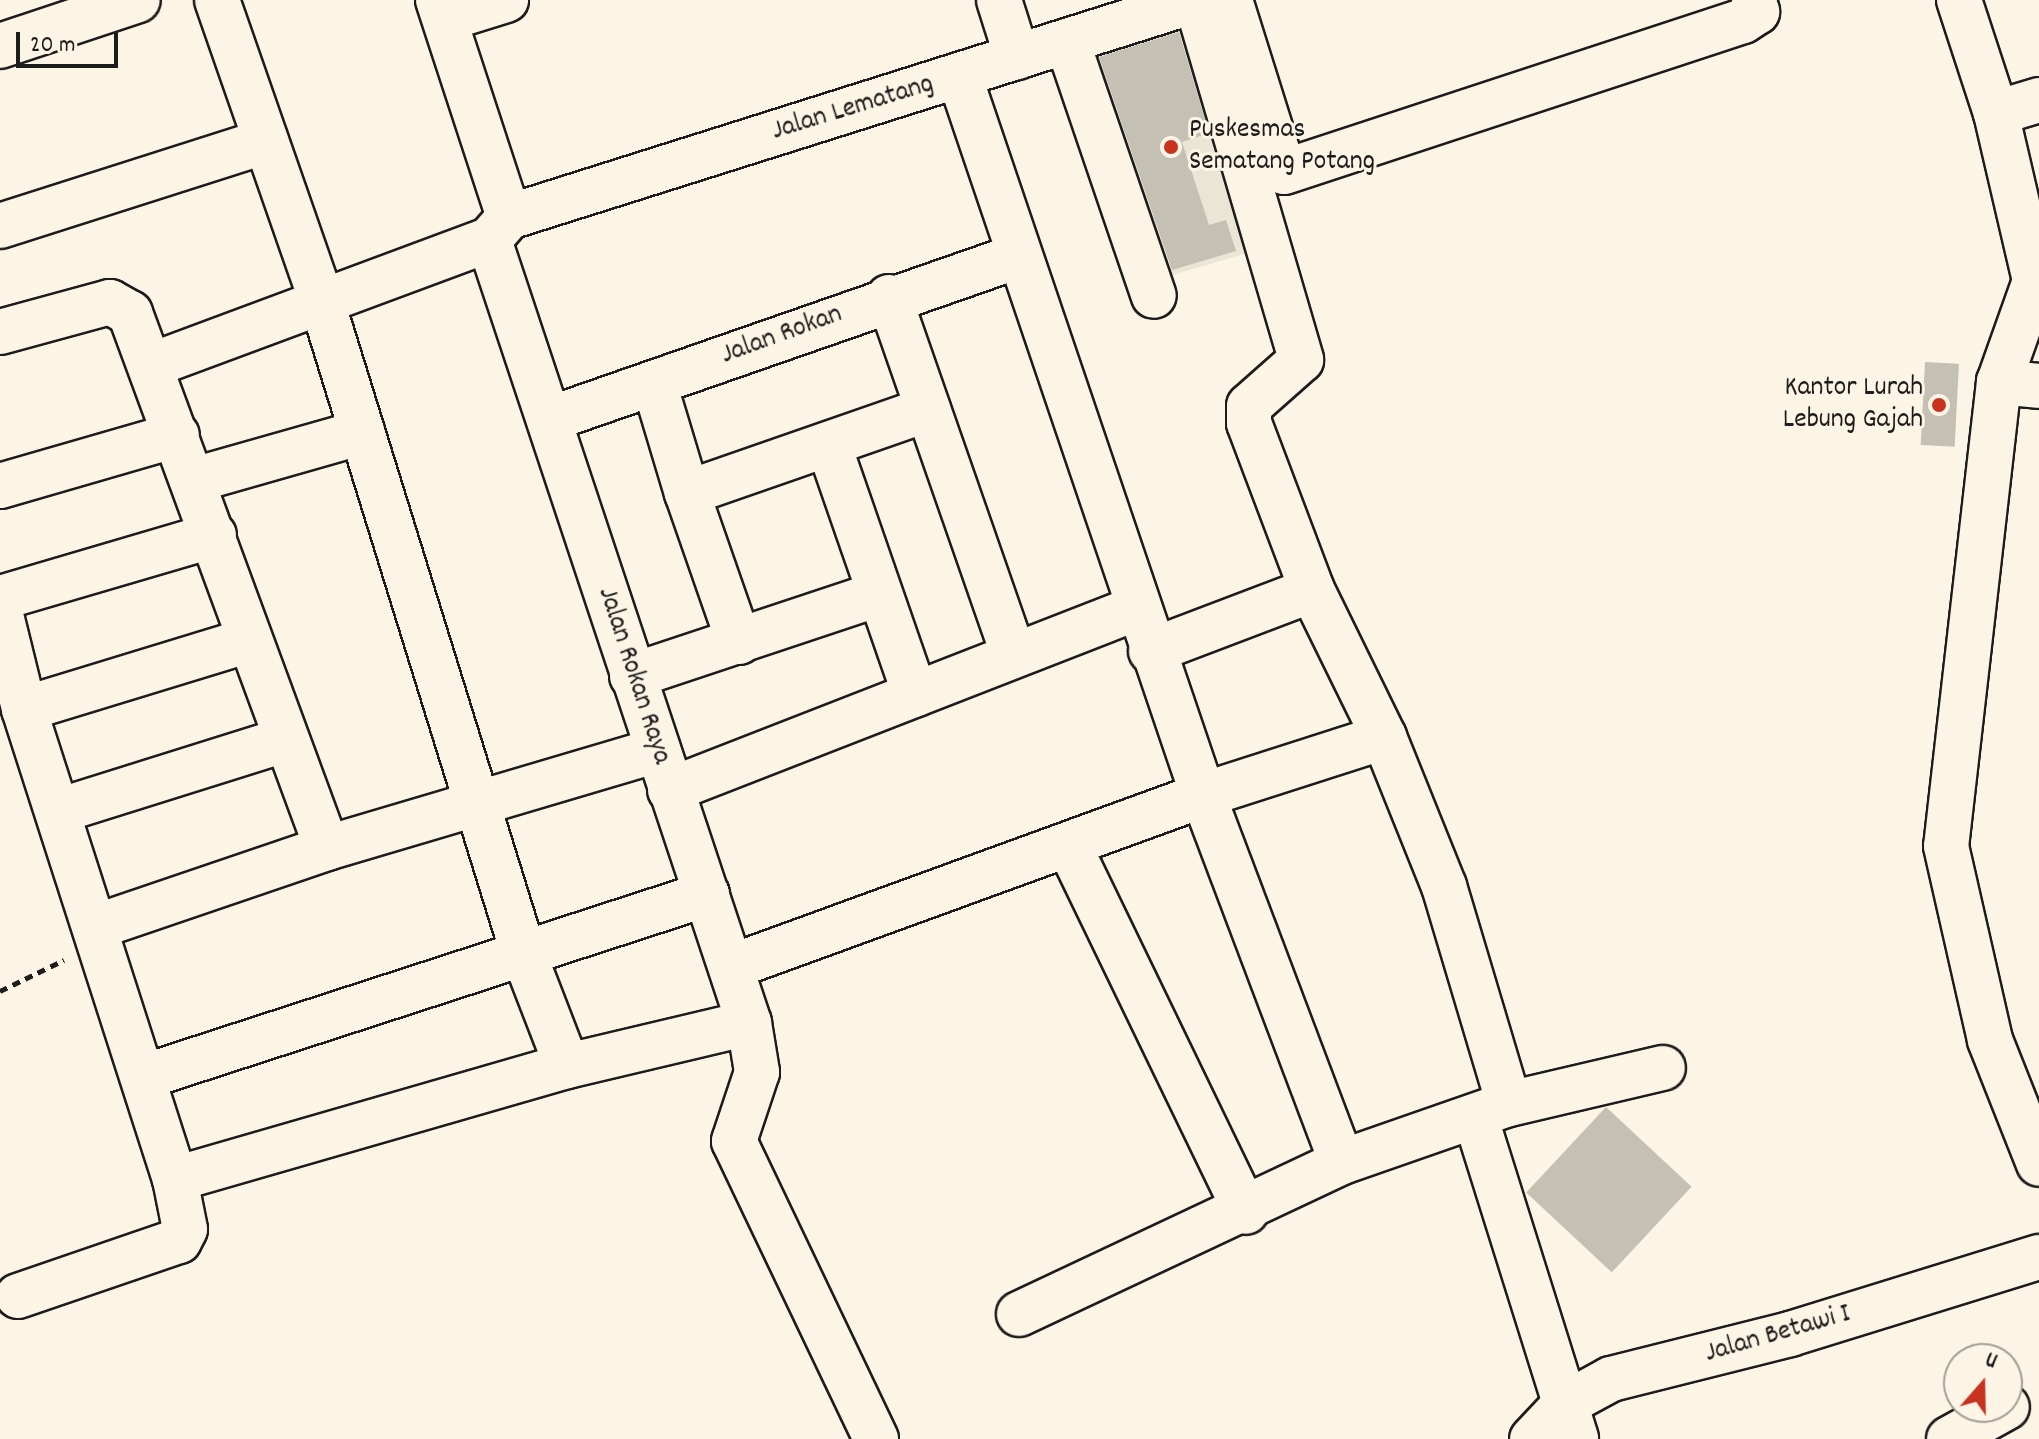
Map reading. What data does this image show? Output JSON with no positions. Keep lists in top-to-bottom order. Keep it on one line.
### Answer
{"streets":{"street":["Jalan Lematang","Jalan Rokan","Jalan Rokan Raya","Jalan Betawi I"]},"crossings":[["Jalan Lematang","Jalan Rokan Raya"],["Jalan Rokan","Jalan Rokan Raya"]],"places":["Puskesmas Sematang Potang","Kantor Lurah Lebung Gajah"],"scale_bar":"20 m","north":"top"}
